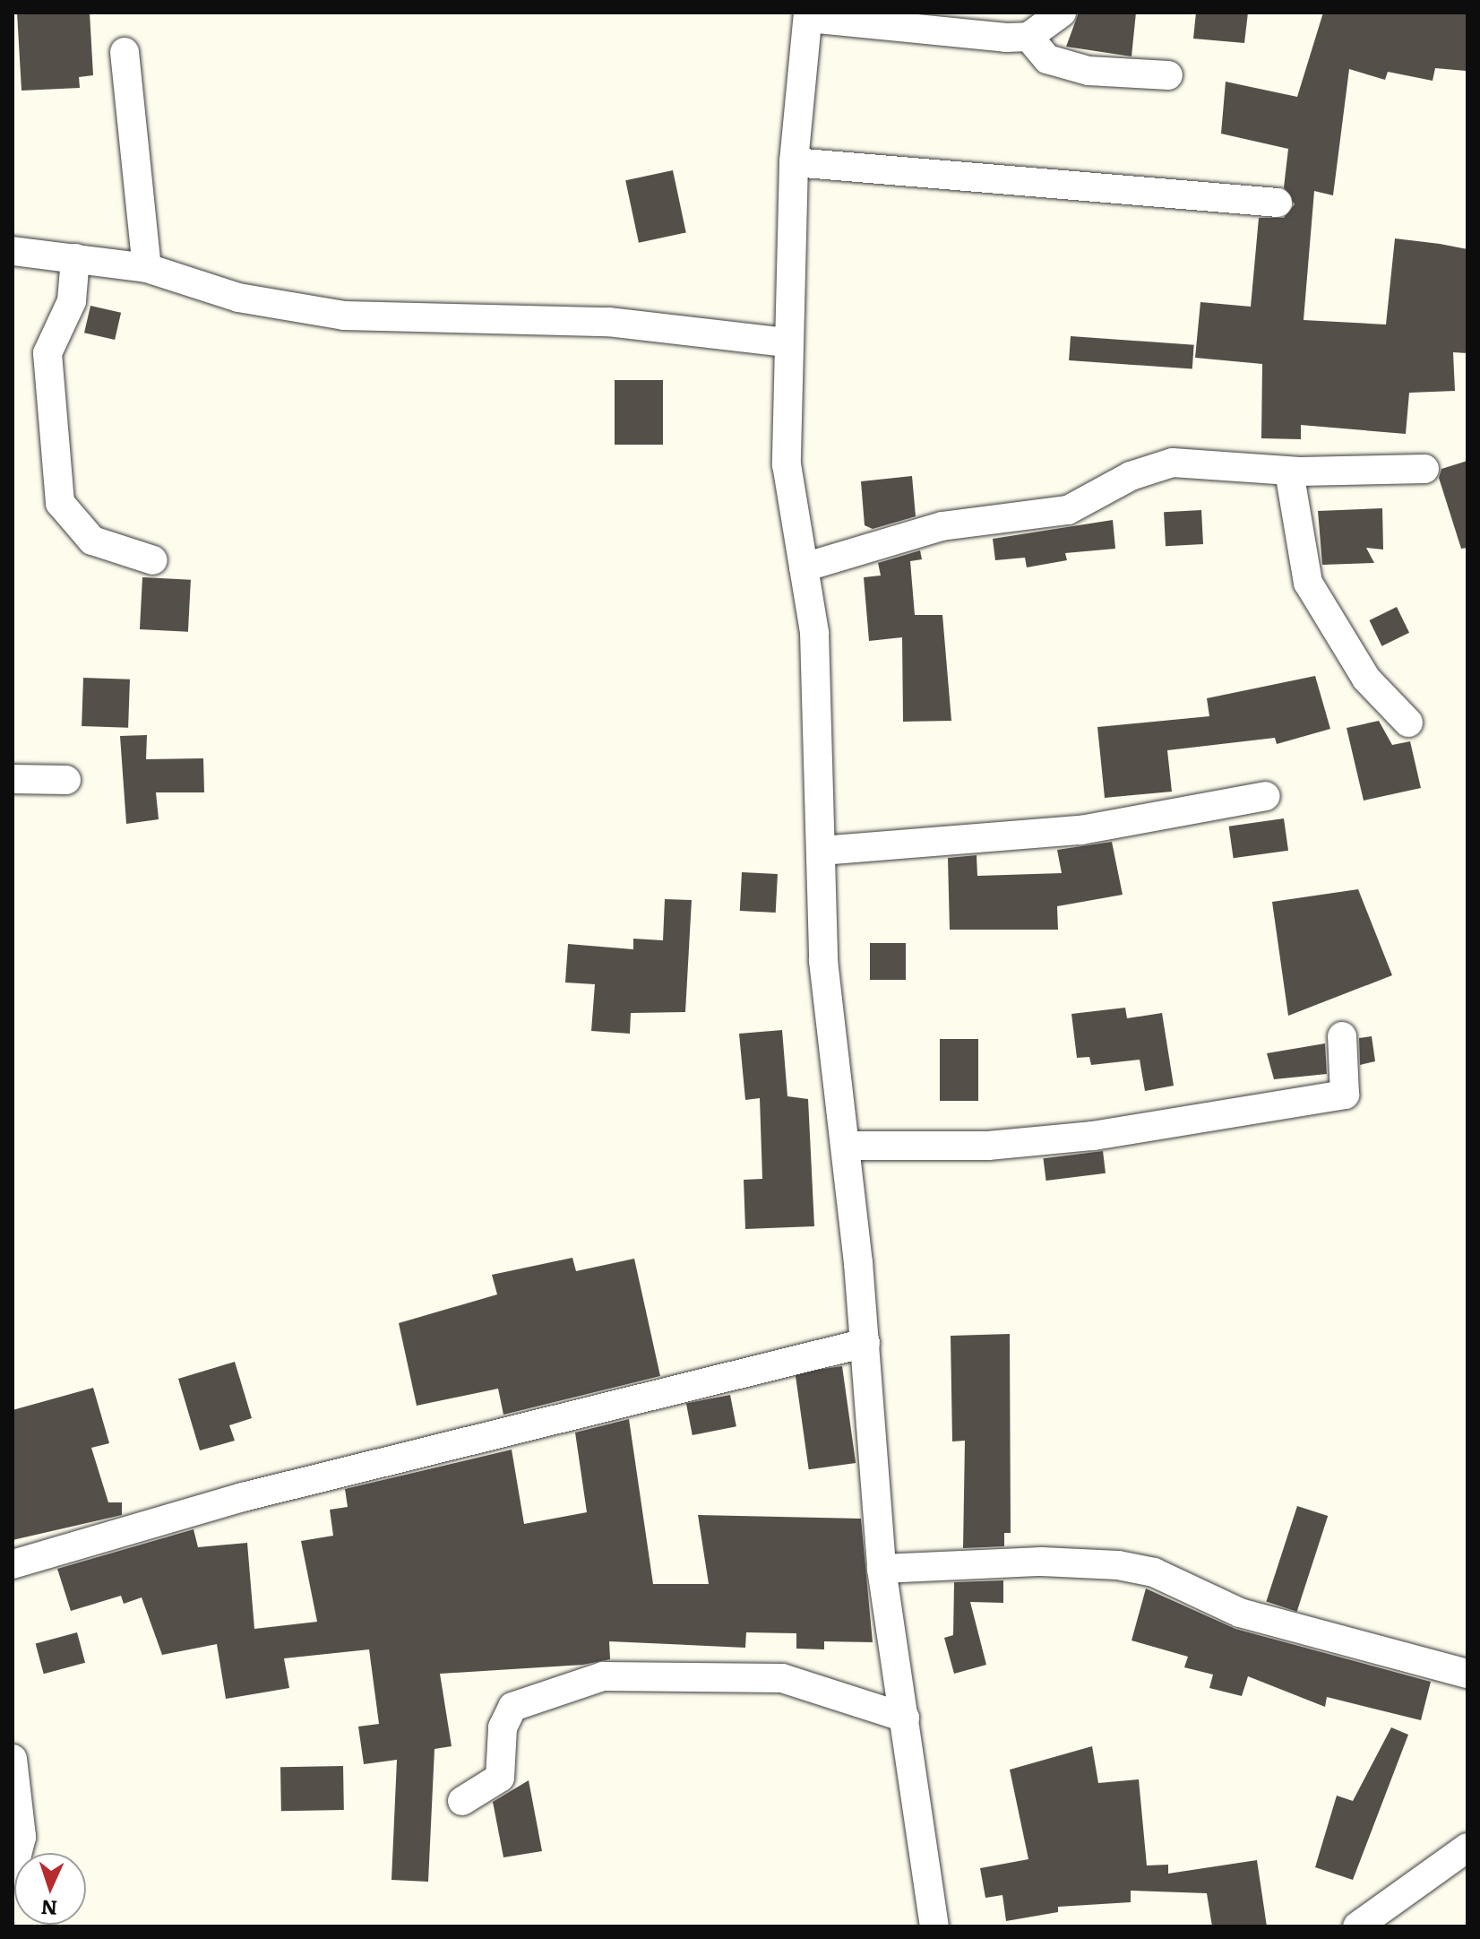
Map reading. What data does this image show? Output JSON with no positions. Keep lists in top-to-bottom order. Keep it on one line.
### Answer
{"north":"bottom"}
